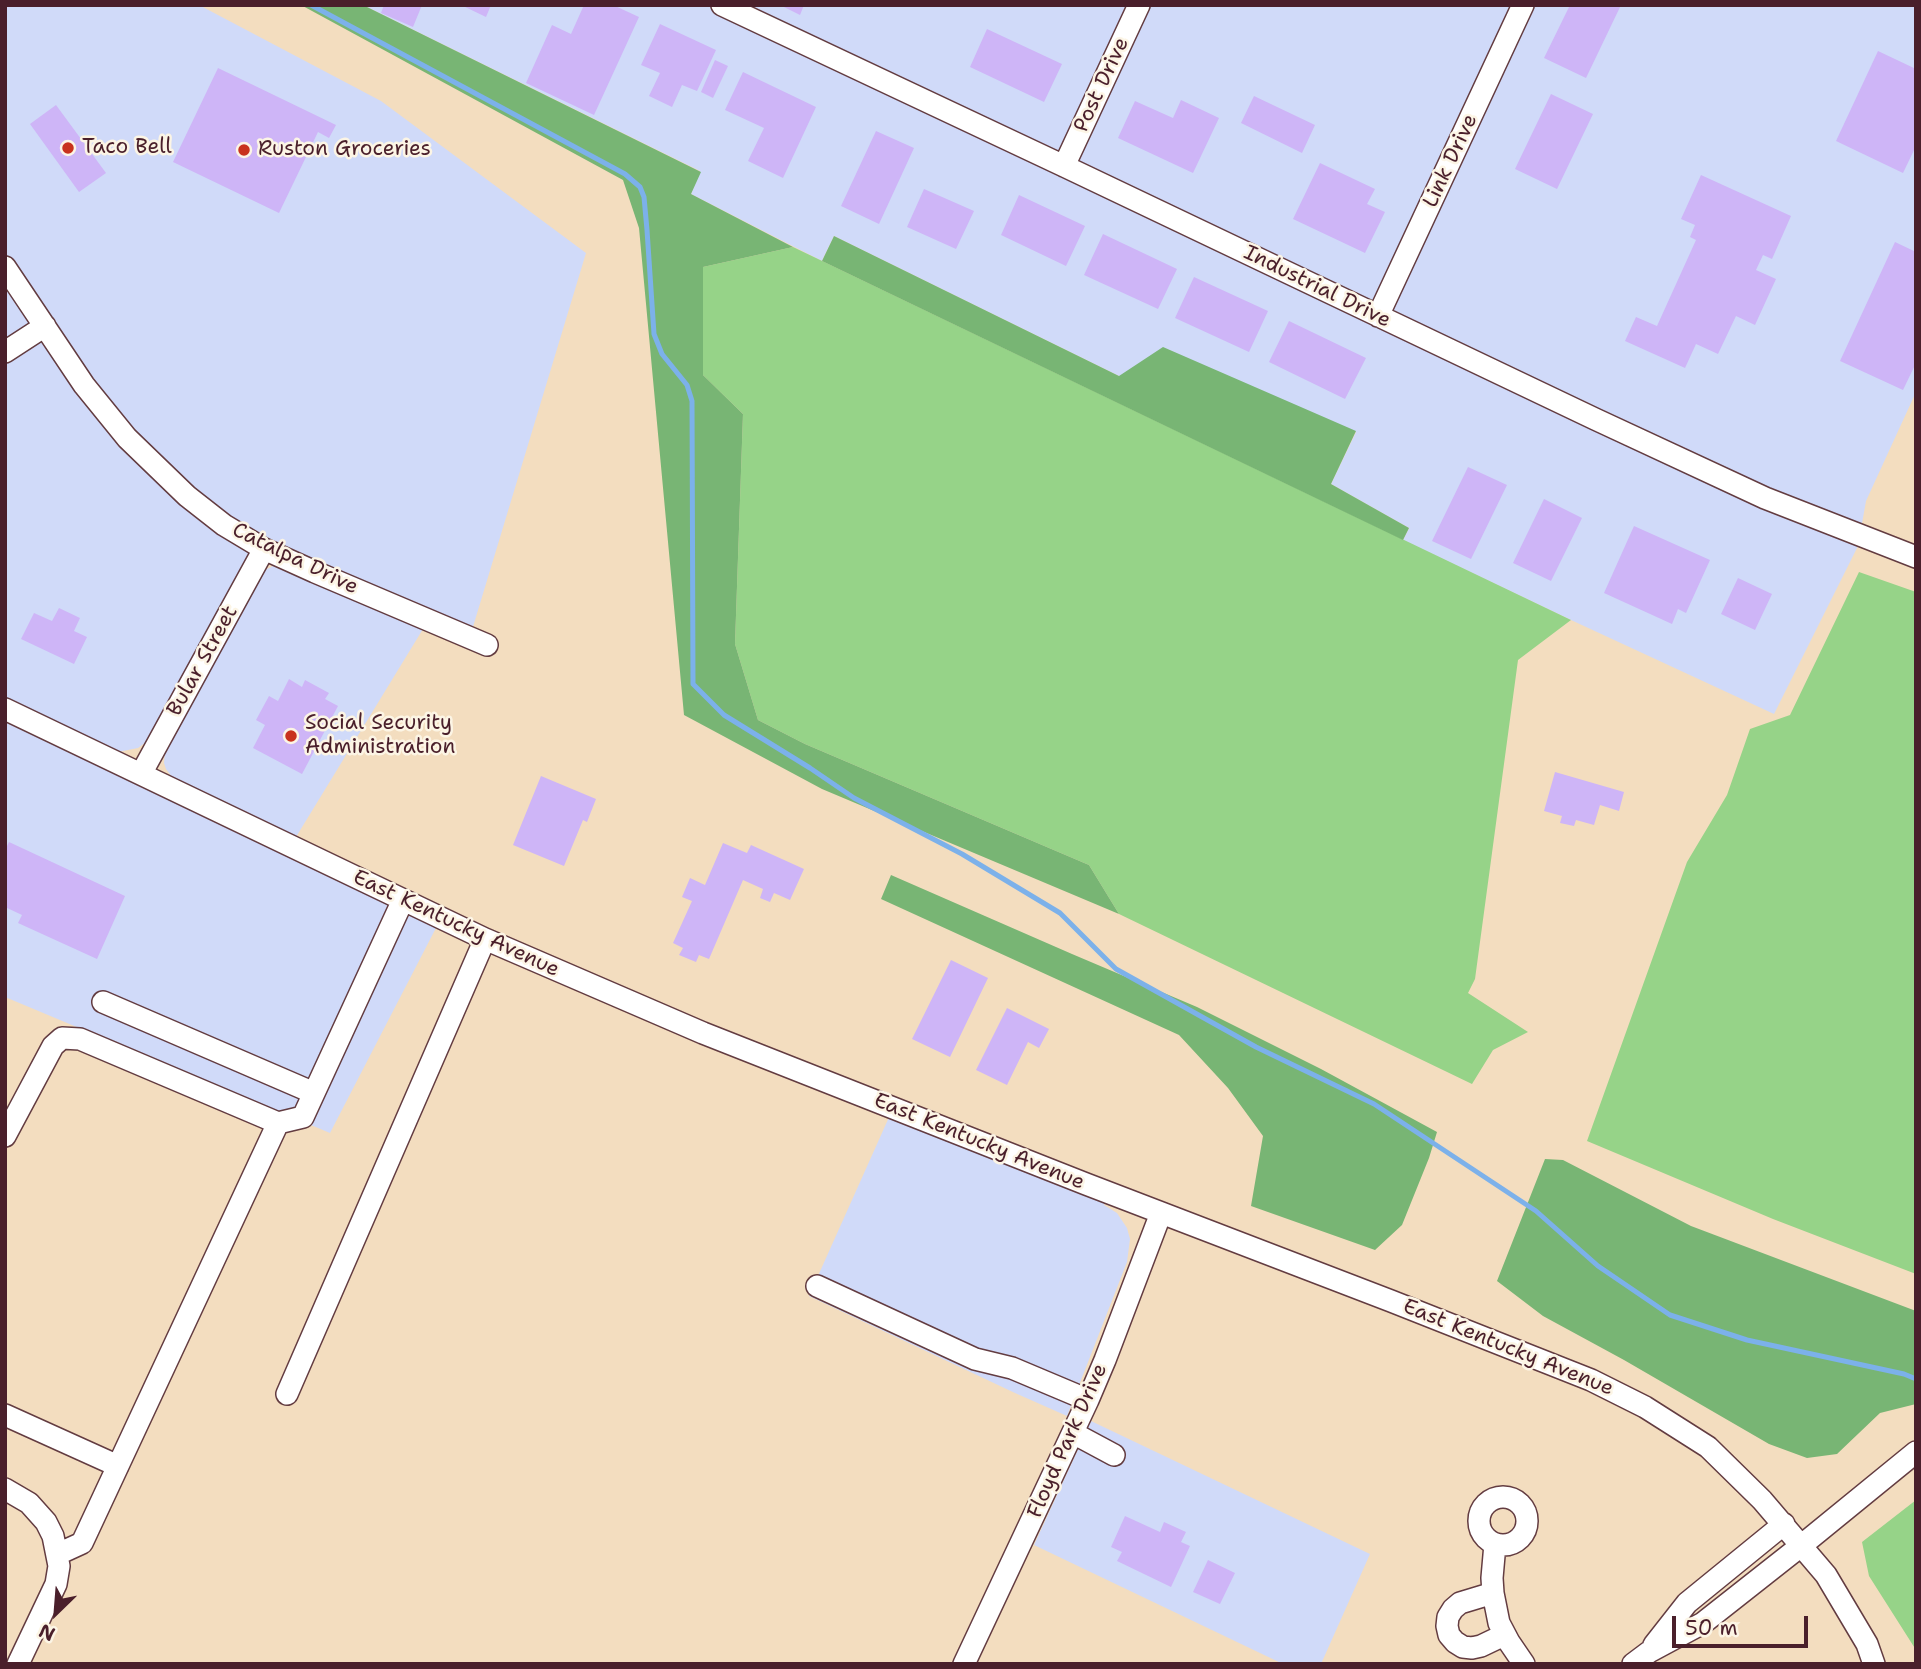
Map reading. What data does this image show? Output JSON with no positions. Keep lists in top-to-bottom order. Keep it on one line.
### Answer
{"streets":{"street":["Post Drive","Link Drive","Industrial Drive","Catalpa Drive","Bular Street","East Kentucky Avenue","Floyd Park Drive"]},"crossings":[["Post Drive","Industrial Drive"],["Link Drive","Industrial Drive"],["Catalpa Drive","Bular Street"],["Bular Street","East Kentucky Avenue"],["East Kentucky Avenue","Floyd Park Drive"]],"places":["Taco Bell","Ruston Groceries","Social Security Administration"],"scale_bar":"50 m","north":"bottom left"}
